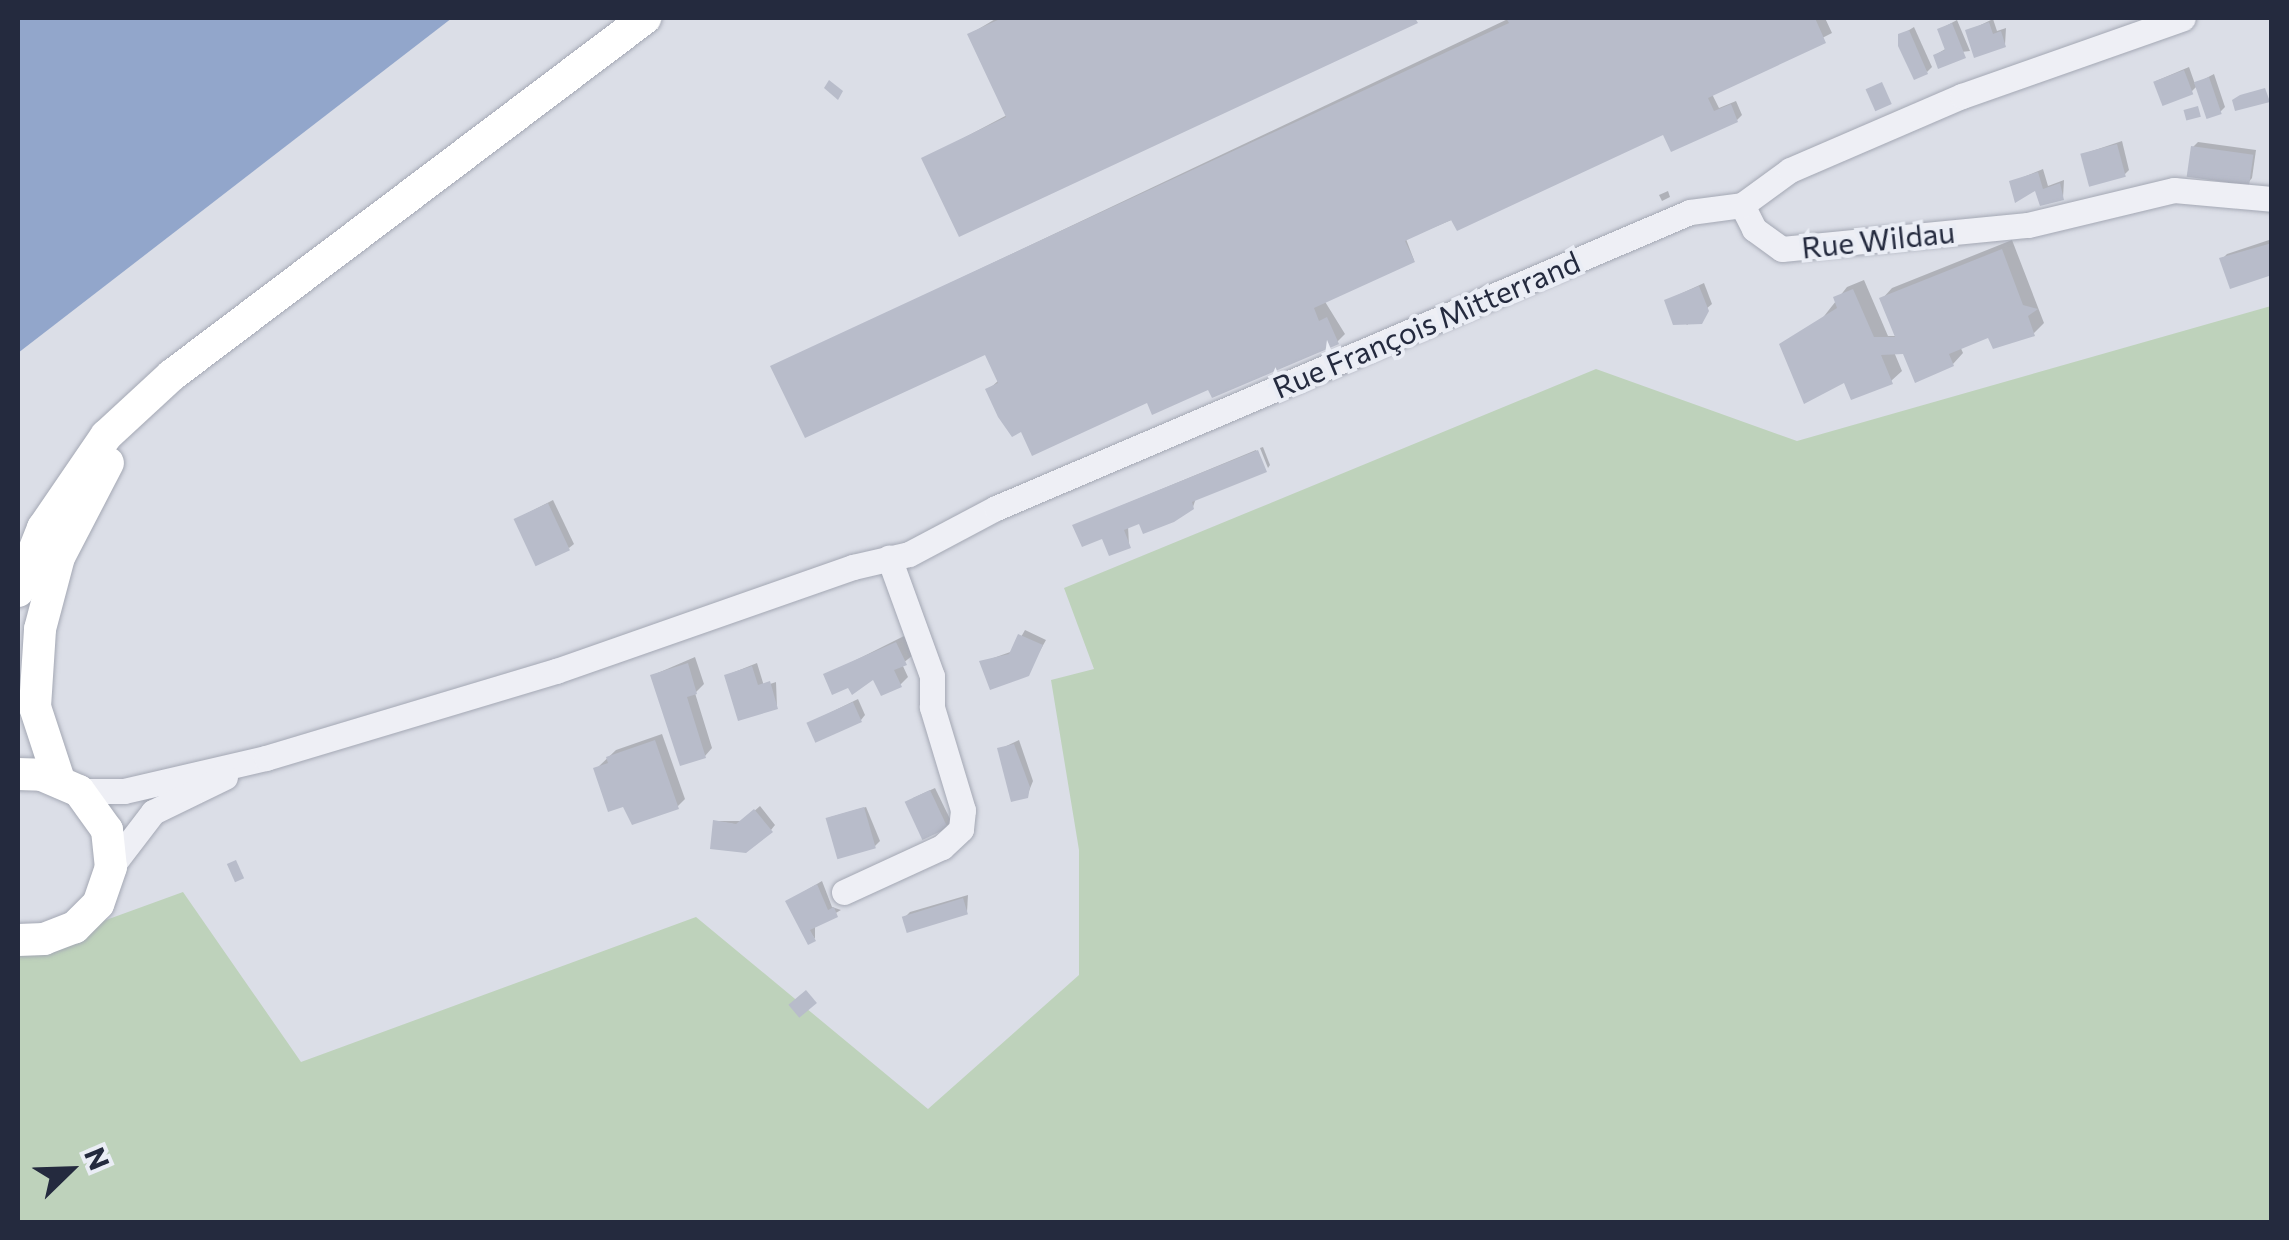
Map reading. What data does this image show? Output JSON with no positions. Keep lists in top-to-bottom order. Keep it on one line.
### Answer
{"streets":{"street":["Rue Wildau","Rue François Mitterrand"]},"crossings":[["Rue Wildau","Rue François Mitterrand"]],"north":"top right"}
